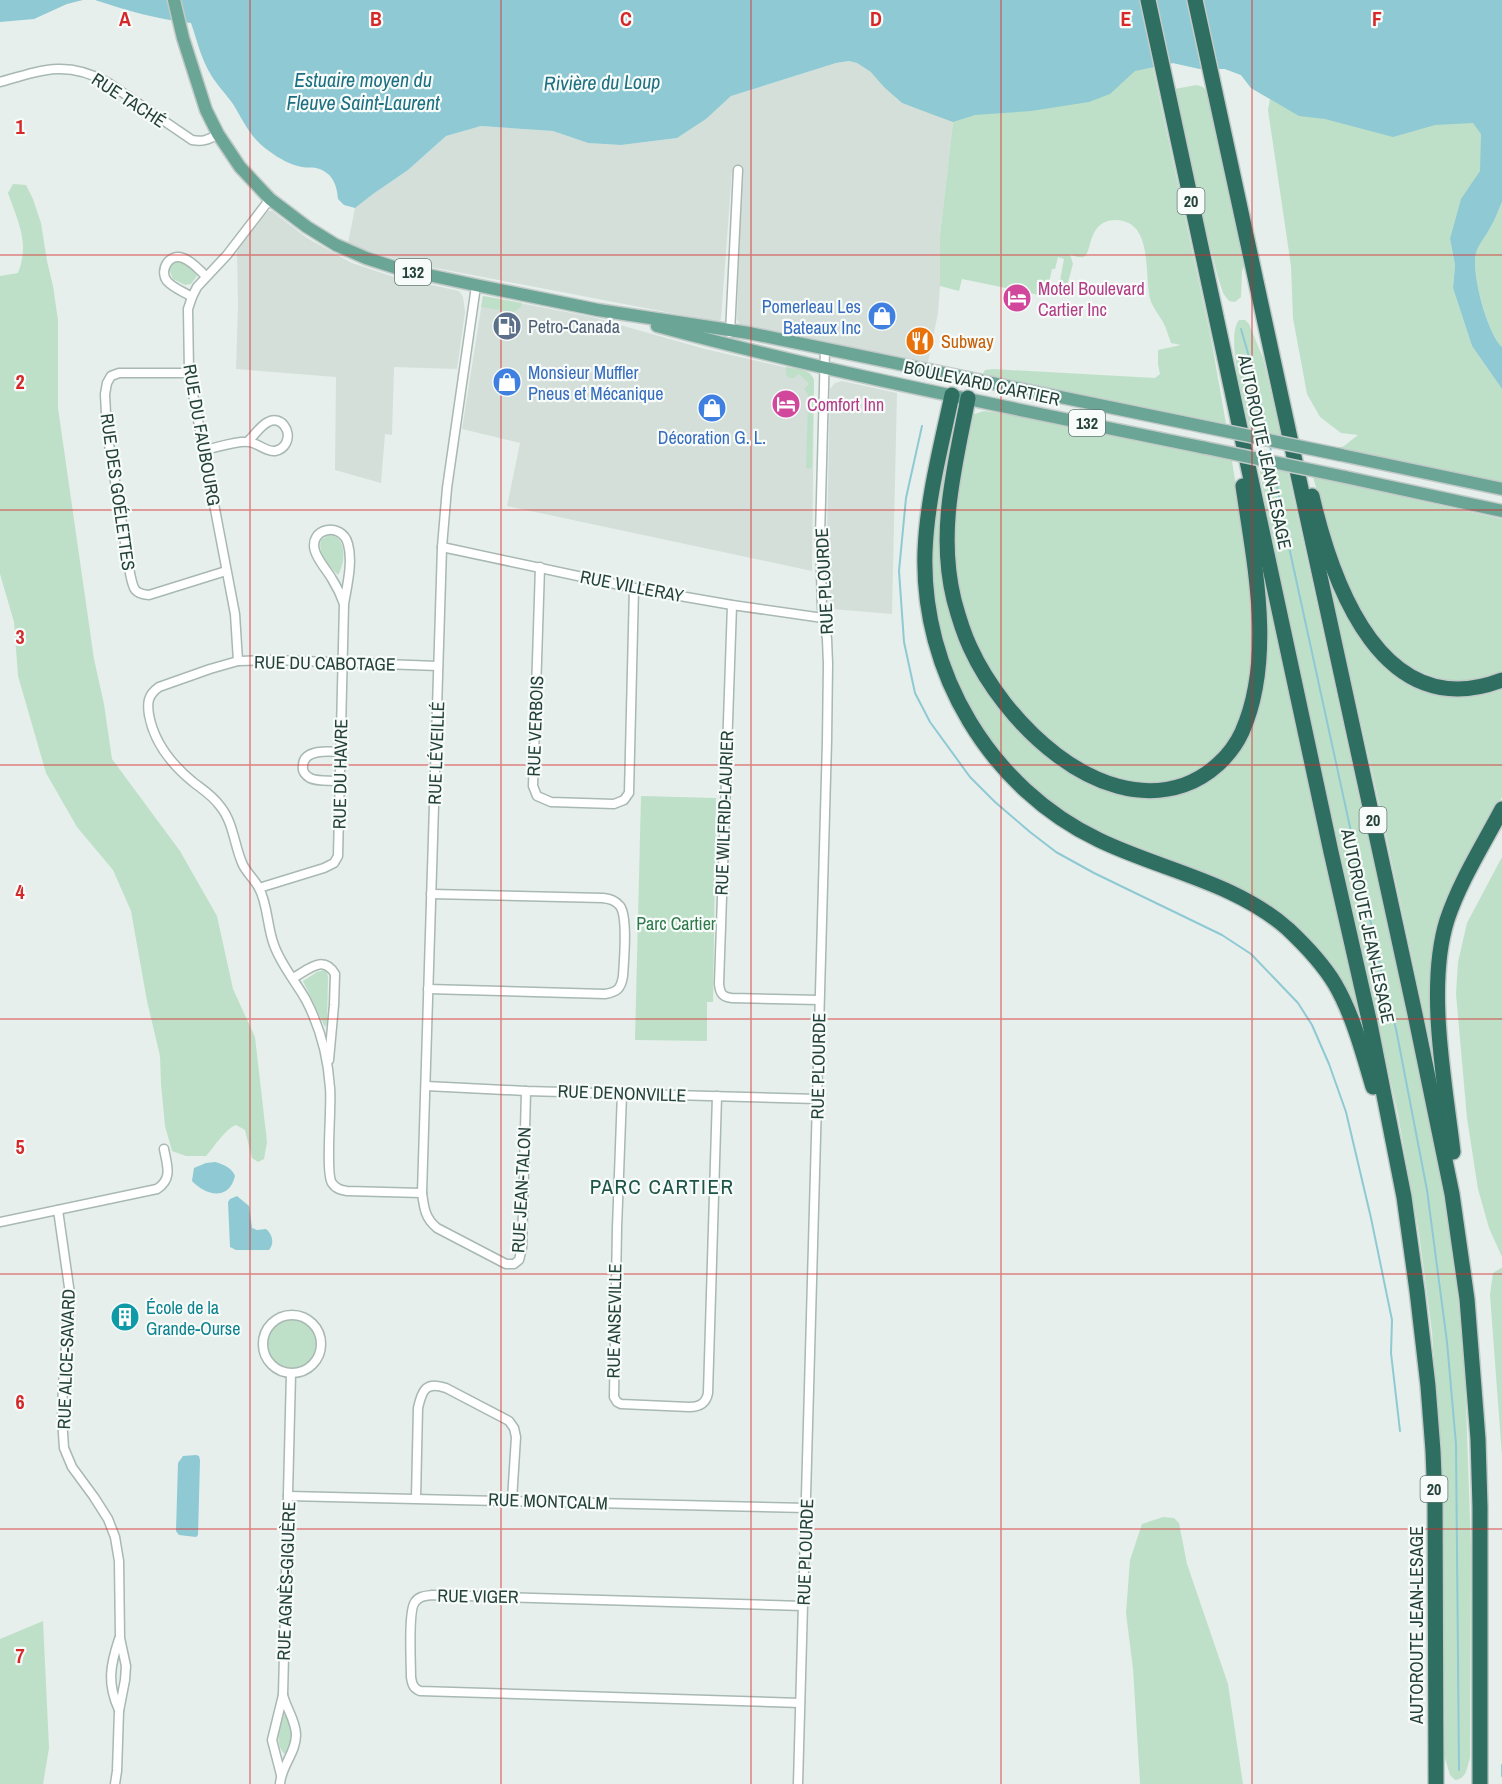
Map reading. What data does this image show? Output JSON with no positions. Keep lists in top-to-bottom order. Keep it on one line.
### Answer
{"streets":{"highway":["20","AUTOROUTE JEAN-LESAGE"],"main road":["132","BOULEVARD CARTIER"],"street":["RUE TACHÉ","RUE DU FAUBOURG","RUE DES GOÉLETTES","RUE PLOURDE","RUE VILLERAY","RUE DU CABOTAGE","RUE VERBOIS","RUE LÉVEILLÉ","RUE DU HAVRE","RUE WILFRID-LAURIER","RUE DENONVILLE","RUE JEAN-TALON","RUE ANSEVILLE","RUE ALICE-SAVARD","RUE MONTCALM","RUE AGNÈS-GIGUÈRE","RUE VIGER"]},"crossings":[["RUE TACHÉ","132"],["RUE TACHÉ","BOULEVARD CARTIER"],["132","BOULEVARD CARTIER"],["BOULEVARD CARTIER","RUE DU FAUBOURG"],["BOULEVARD CARTIER","RUE PLOURDE"],["BOULEVARD CARTIER","RUE LÉVEILLÉ"],["RUE DU FAUBOURG","RUE DES GOÉLETTES"],["RUE DU FAUBOURG","RUE DU CABOTAGE"],["RUE PLOURDE","RUE VILLERAY"],["RUE PLOURDE","RUE WILFRID-LAURIER"],["RUE PLOURDE","RUE DENONVILLE"],["RUE PLOURDE","RUE MONTCALM"],["RUE PLOURDE","RUE VIGER"],["RUE VILLERAY","RUE VERBOIS"],["RUE VILLERAY","RUE LÉVEILLÉ"],["RUE VILLERAY","RUE WILFRID-LAURIER"],["RUE DU CABOTAGE","RUE LÉVEILLÉ"],["RUE DU CABOTAGE","RUE DU HAVRE"],["RUE LÉVEILLÉ","RUE DENONVILLE"],["RUE LÉVEILLÉ","RUE JEAN-TALON"],["RUE DENONVILLE","RUE JEAN-TALON"],["RUE DENONVILLE","RUE ANSEVILLE"],["RUE MONTCALM","RUE AGNÈS-GIGUÈRE"]],"districts":["PARC CARTIER"],"water":["Estuaire moyen du Fleuve Saint-Laurent","Rivière du Loup"],"parks":["Parc Cartier"],"places":{"hotel":["Motel Boulevard Cartier Inc","Comfort Inn"],"shop":["Pomerleau Les Bateaux Inc","Monsieur Muffler Pneus et Mécanique","Décoration G. L."],"fuel station":["Petro-Canada"],"restaurant":["Subway"],"building":["École de la Grande-Ourse"]},"grid":{"columns":["A","B","C","D","E","F"],"rows":["1","2","3","4","5","6","7"]}}
